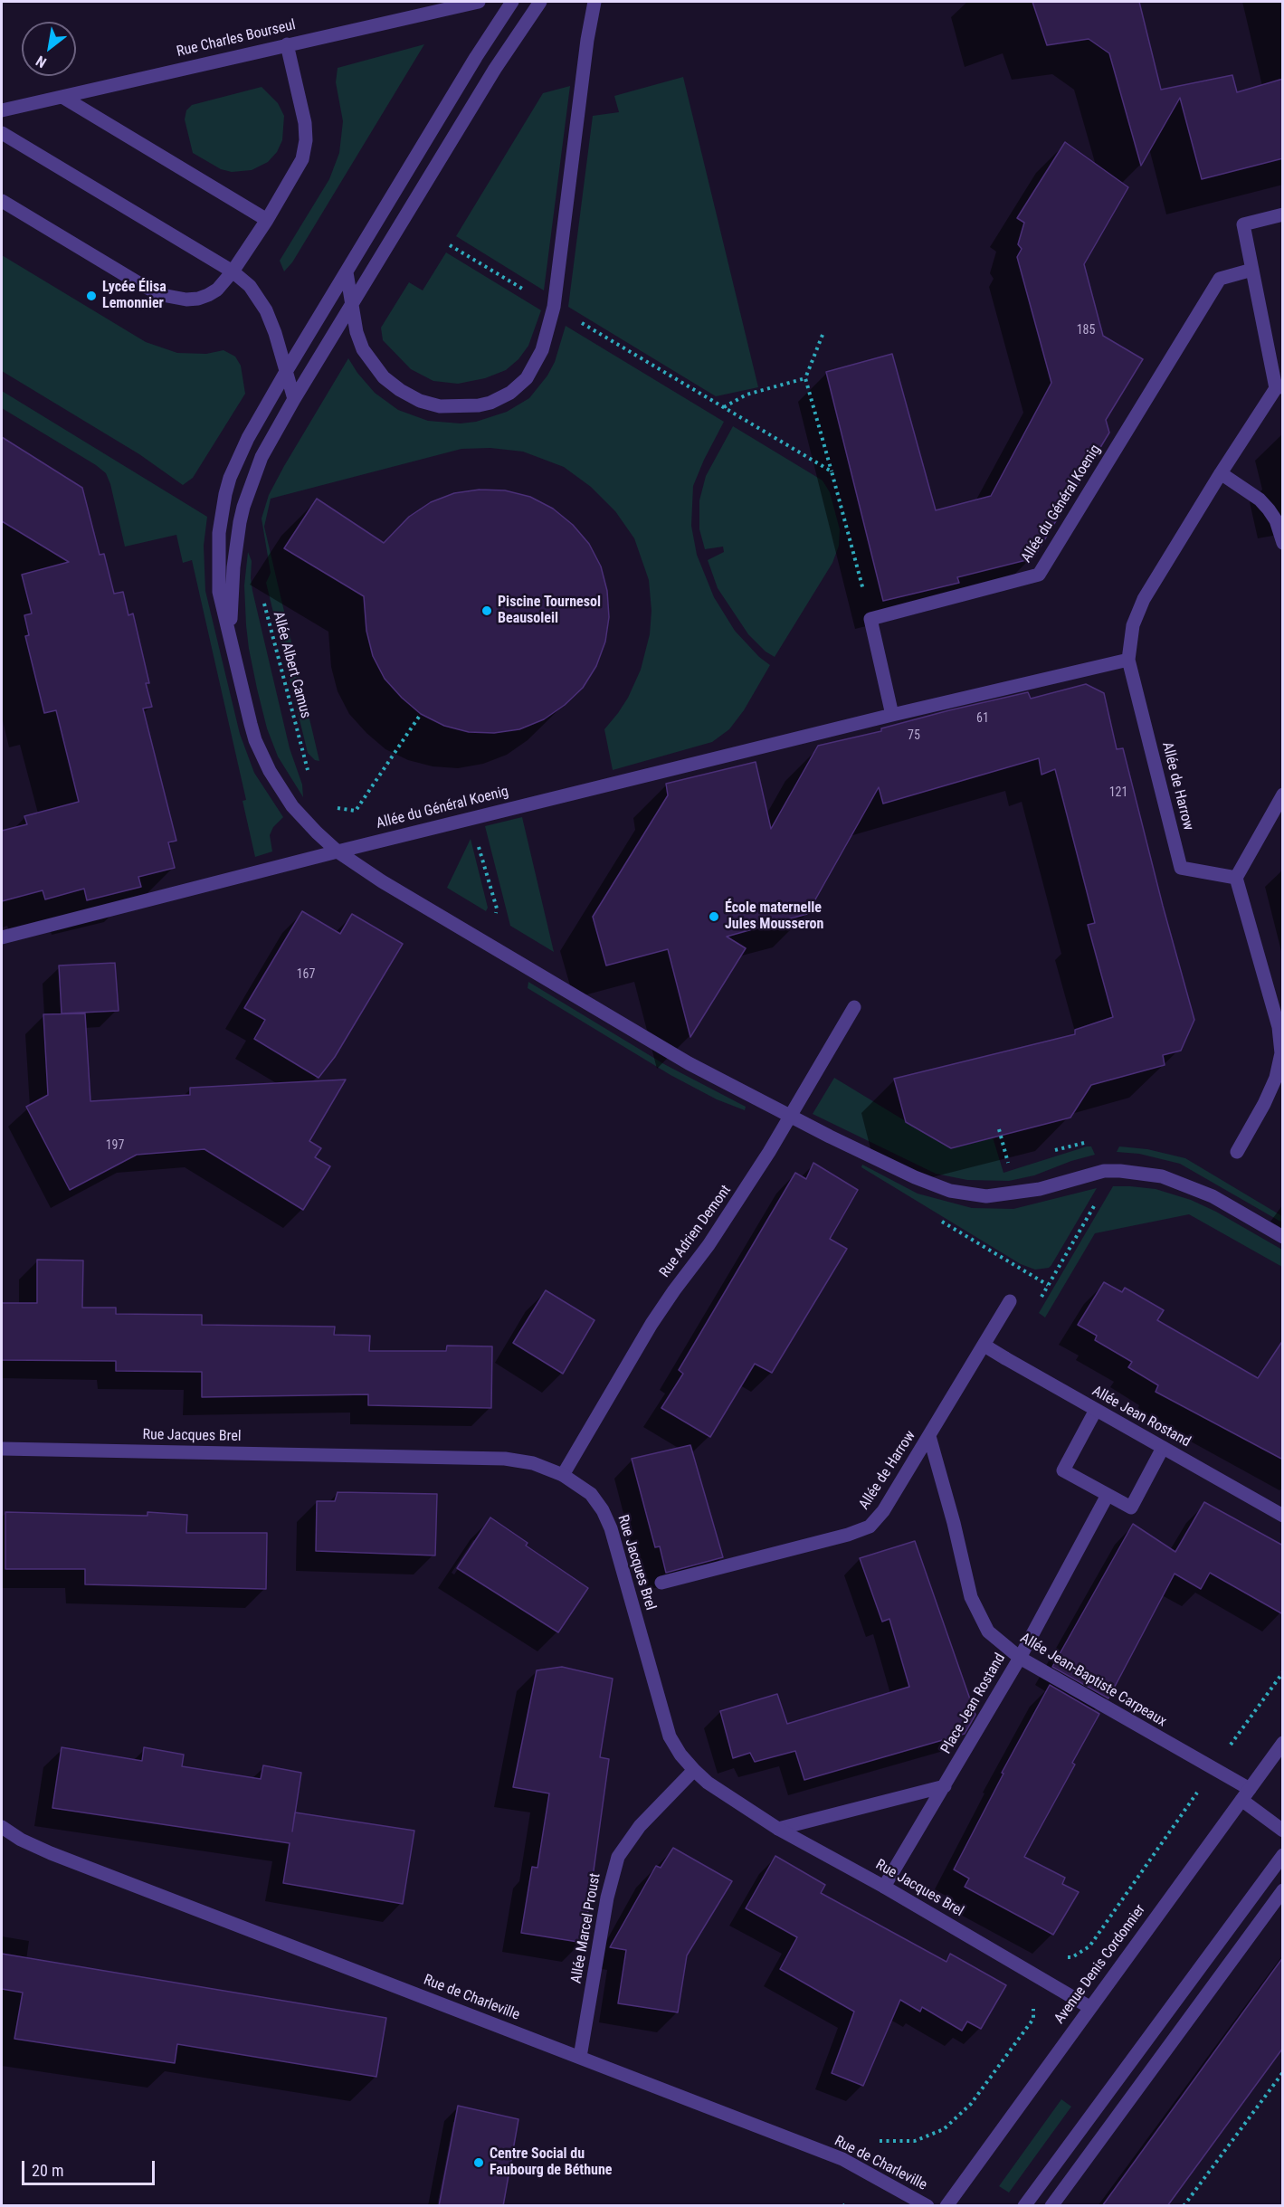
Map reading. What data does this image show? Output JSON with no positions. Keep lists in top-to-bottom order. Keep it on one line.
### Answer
{"streets":{"street":["Rue Charles Bourseul","Allée du Général Koenig","Allée de Harrow","Rue Adrien Demont","Allée Jean Rostand","Rue Jacques Brel","Allée Jean-Baptiste Carpeaux","Place Jean Rostand","Allée Marcel Proust","Avenue Denis Cordonnier","Rue de Charleville"],"path":["Allée Albert Camus"]},"crossings":[["Allée du Général Koenig","Allée de Harrow"],["Allée de Harrow","Allée Jean Rostand"],["Allée de Harrow","Allée Jean-Baptiste Carpeaux"],["Rue Adrien Demont","Rue Jacques Brel"],["Rue Jacques Brel","Place Jean Rostand"],["Rue Jacques Brel","Allée Marcel Proust"],["Rue Jacques Brel","Avenue Denis Cordonnier"],["Allée Jean-Baptiste Carpeaux","Place Jean Rostand"],["Allée Jean-Baptiste Carpeaux","Avenue Denis Cordonnier"],["Allée Marcel Proust","Rue de Charleville"]],"places":["Lycée Élisa Lemonnier","Piscine Tournesol Beausoleil","École maternelle Jules Mousseron","Centre Social du Faubourg de Béthune"],"house_numbers":["185","61","75","121","167","197"],"scale_bar":"20 m","north":"bottom left"}
